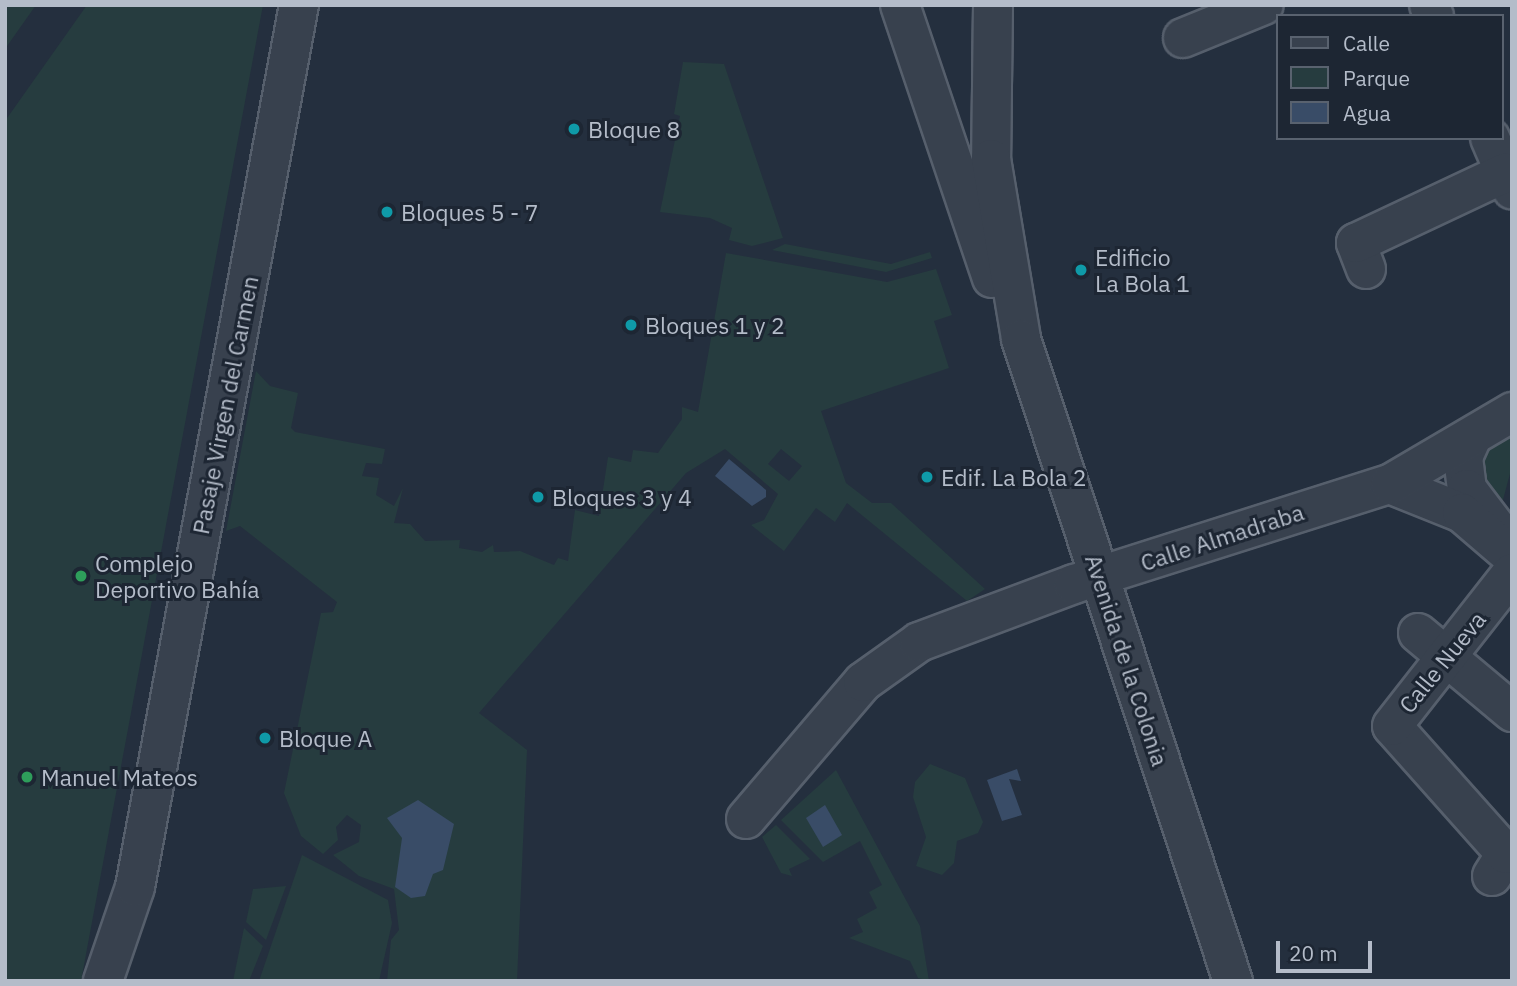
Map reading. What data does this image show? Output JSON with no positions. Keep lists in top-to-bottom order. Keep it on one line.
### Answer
{"streets":{"street":["Pasaje Virgen del Carmen","Calle Almadraba","Avenida de la Colonia","Calle Nueva"]},"crossings":[["Calle Almadraba","Avenida de la Colonia"]],"places":["Bloque 8","Bloques 5 - 7","Edificio La Bola 1","Bloques 1 y 2","Edif. La Bola 2","Bloques 3 y 4","Complejo Deportivo Bahía","Bloque A","Manuel Mateos"],"legend":["Calle","Parque","Agua"],"scale_bar":"20 m"}
